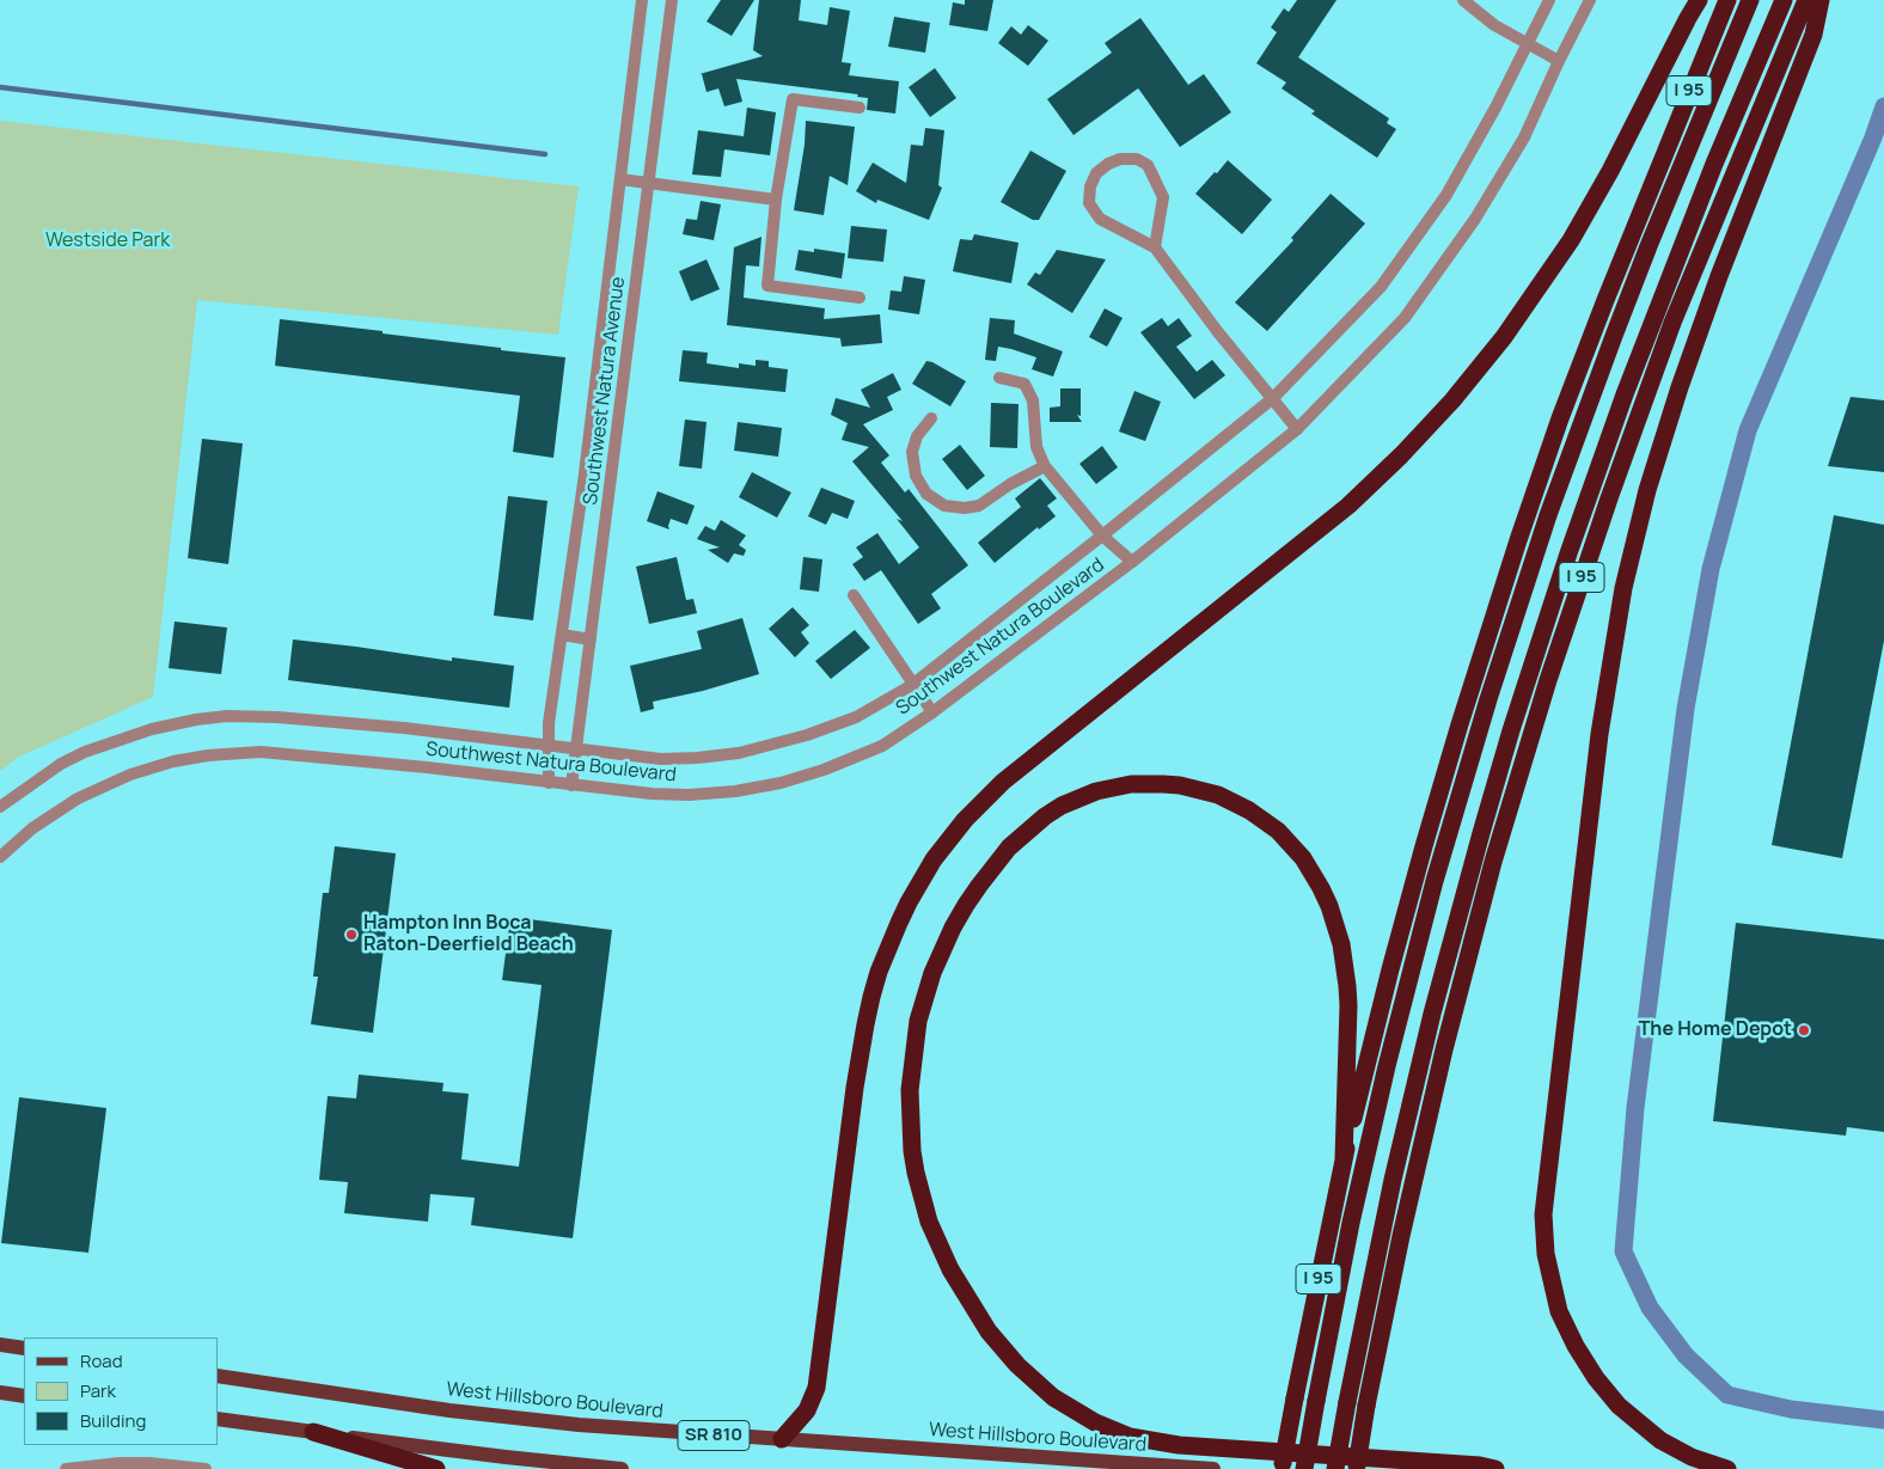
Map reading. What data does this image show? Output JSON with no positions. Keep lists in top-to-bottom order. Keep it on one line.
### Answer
{"streets":{"highway":["I 95"],"main road":["West Hillsboro Boulevard","SR 810"],"street":["Southwest Natura Avenue","Southwest Natura Boulevard"]},"crossings":[["Southwest Natura Avenue","Southwest Natura Boulevard"]],"parks":["Westside Park"],"places":["Hampton Inn Boca Raton-Deerfield Beach","The Home Depot"],"legend":["Road","Park","Building"]}
